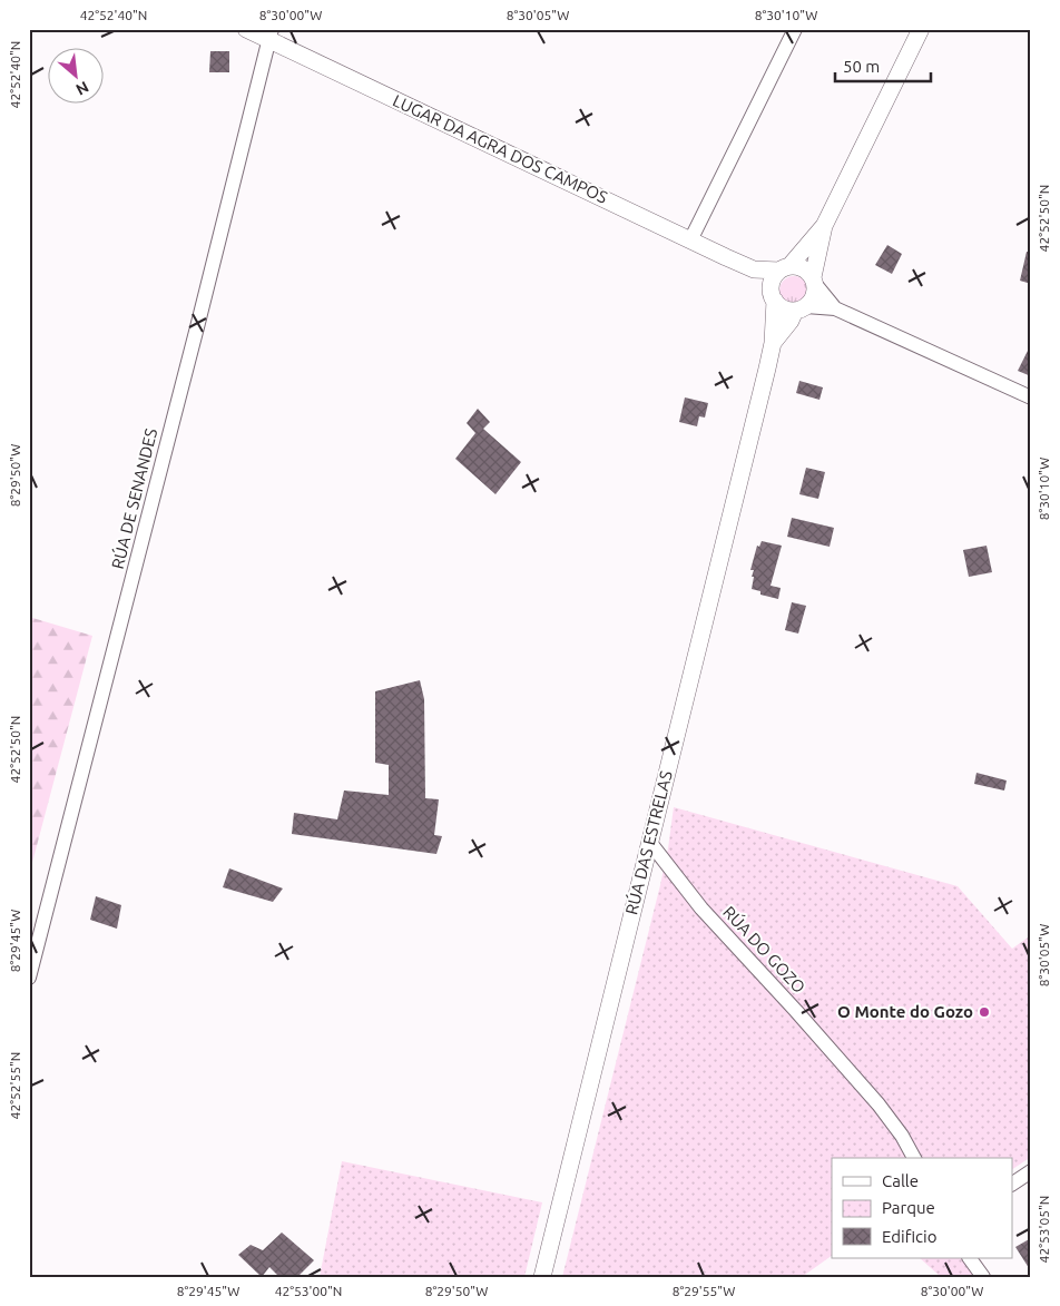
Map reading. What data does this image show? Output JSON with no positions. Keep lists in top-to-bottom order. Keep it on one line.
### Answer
{"streets":{"street":["LUGAR DA AGRA DOS CAMPOS","RÚA DE SENANDES","RÚA DAS ESTRELAS","RÚA DO GOZO"]},"crossings":[["LUGAR DA AGRA DOS CAMPOS","RÚA DE SENANDES"],["LUGAR DA AGRA DOS CAMPOS","RÚA DAS ESTRELAS"],["RÚA DAS ESTRELAS","RÚA DO GOZO"]],"places":["O Monte do Gozo"],"legend":["Calle","Parque","Edificio"],"scale_bar":"50 m","north":"bottom right","coordinates":["42°52'40\"N","8°30'00\"W","8°30'05\"W","8°30'10\"W","42°52'50\"N","8°29'50\"W","8°29'45\"W","42°52'55\"N","42°53'05\"N","42°53'00\"N","8°29'55\"W"]}
